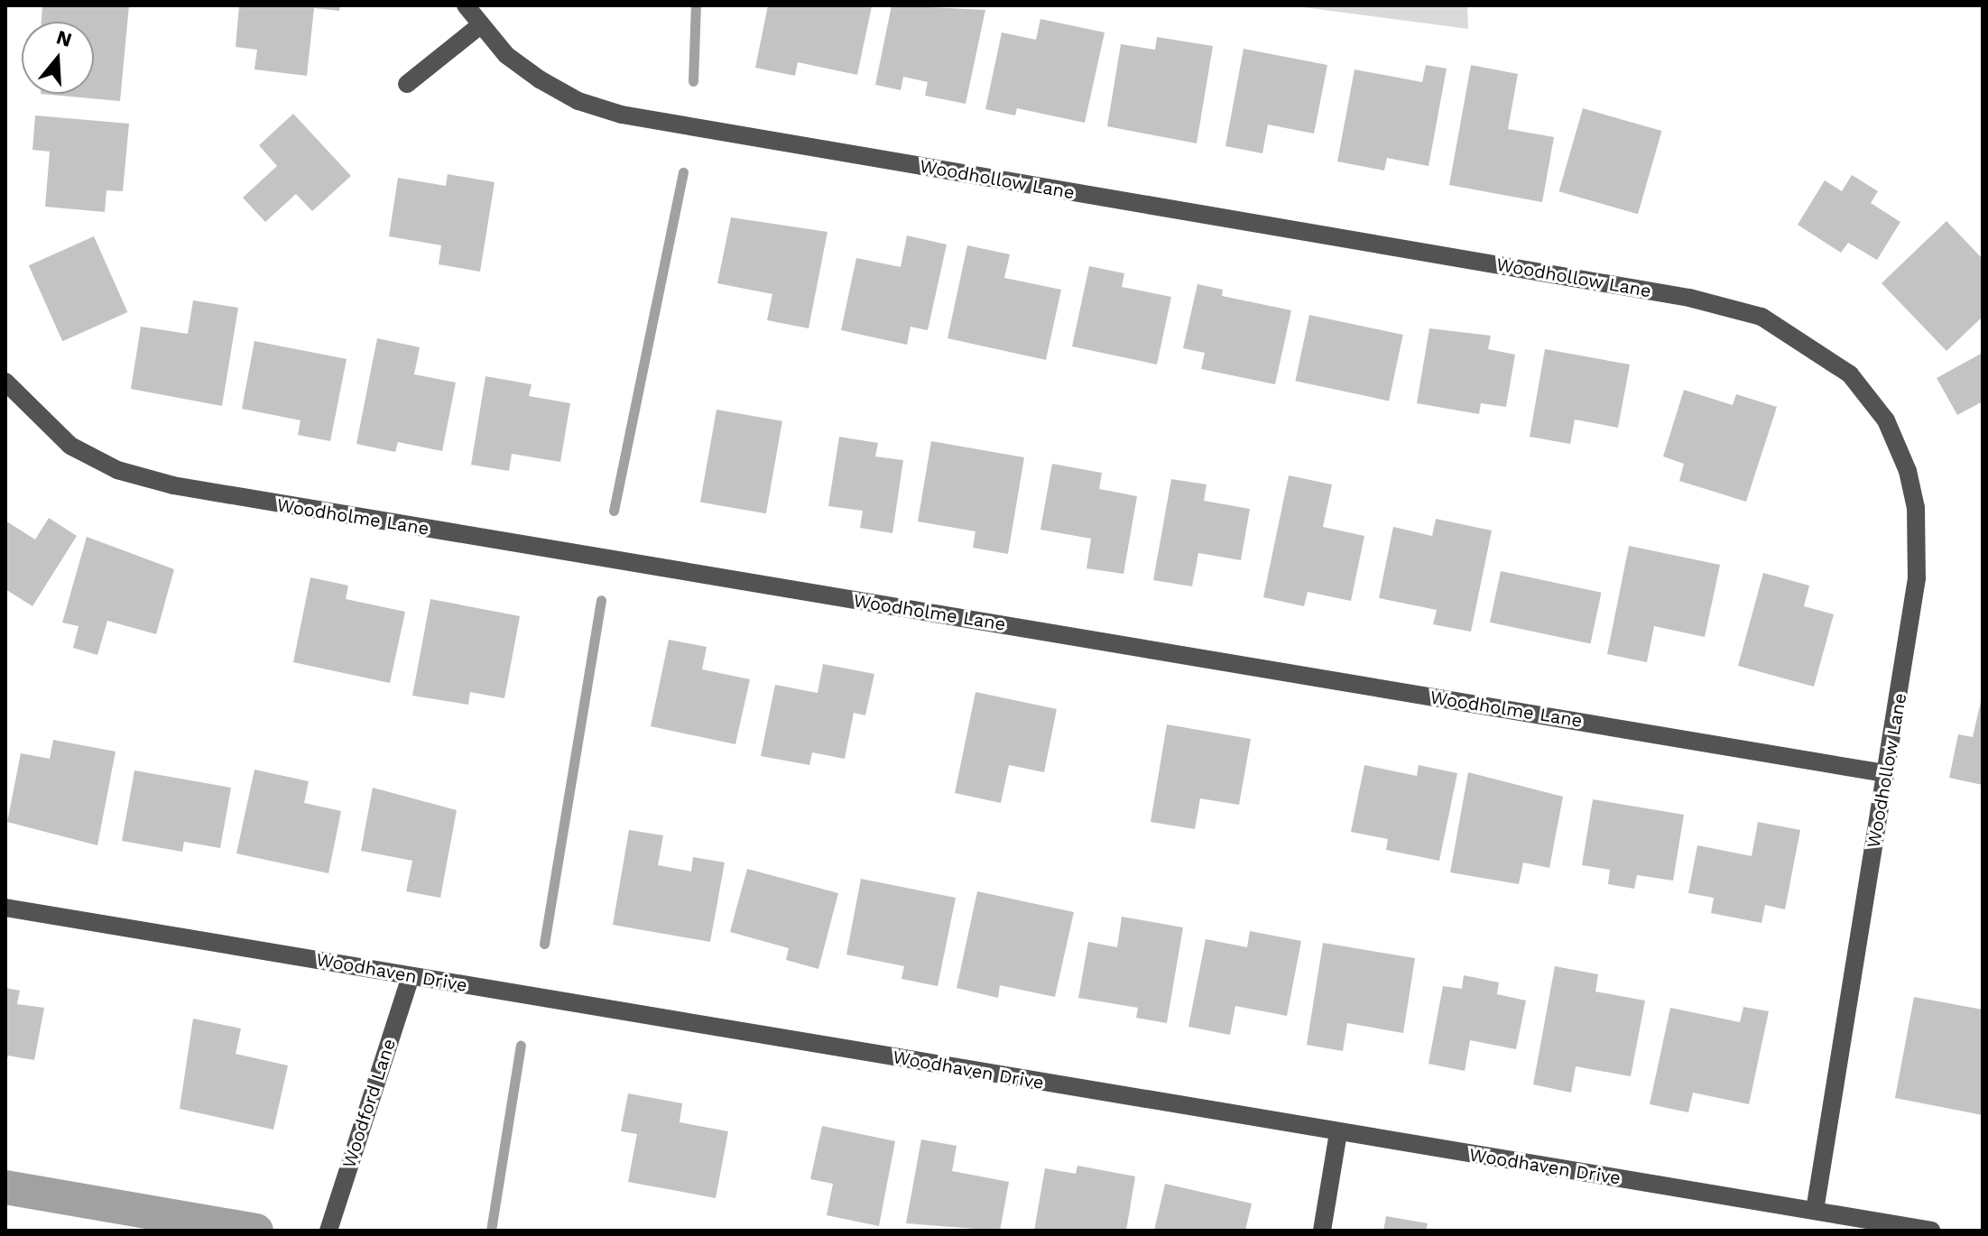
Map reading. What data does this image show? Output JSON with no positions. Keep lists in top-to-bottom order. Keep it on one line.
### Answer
{"streets":{"street":["Woodhollow Lane","Woodholme Lane","Woodhaven Drive","Woodford Lane"]},"crossings":[["Woodhollow Lane","Woodholme Lane"],["Woodhollow Lane","Woodhaven Drive"],["Woodhaven Drive","Woodford Lane"]],"north":"top"}
